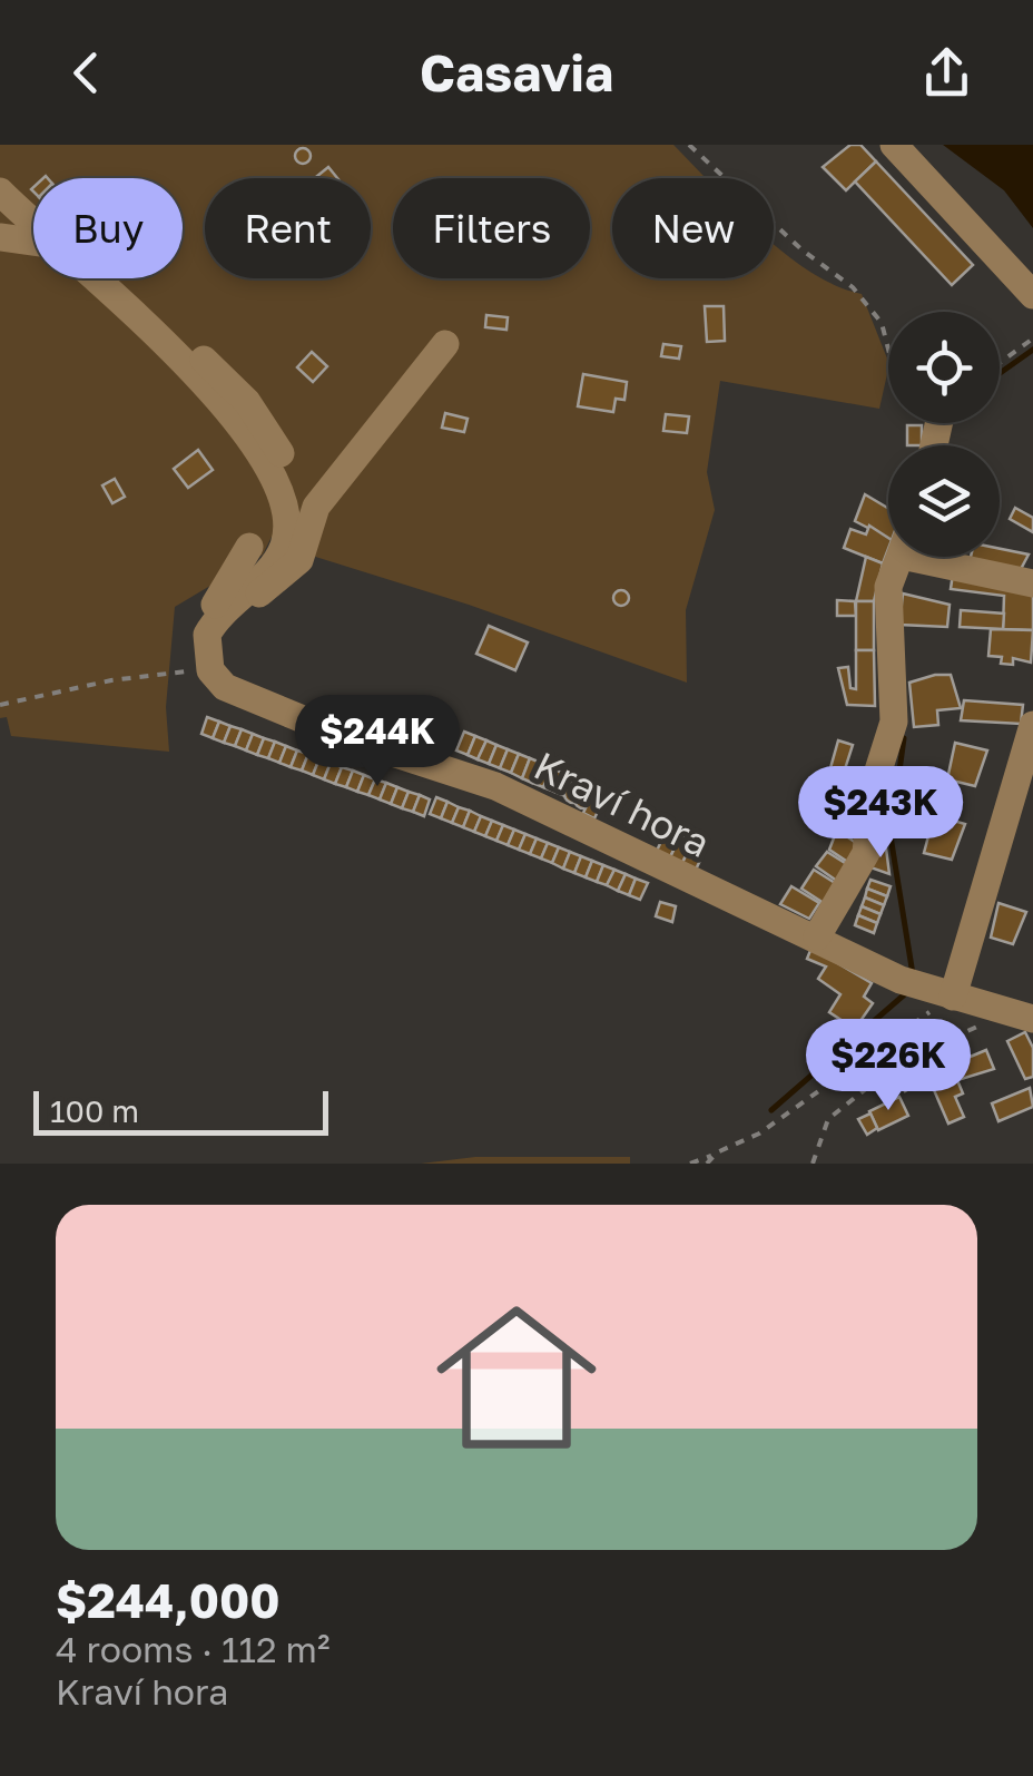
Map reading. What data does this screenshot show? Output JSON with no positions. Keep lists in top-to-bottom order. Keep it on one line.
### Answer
{"streets":{"street":["Kraví hora"]},"scale_bar":"100 m","page":{"header":"Casavia","chip":["Buy","Rent","Filters","New"],"price":["$244K","$243K","$226K"],"scale":"100 m","list":[{"name":"$244,000","note":"4 rooms · 112 m² · Kraví hora"}]}}
